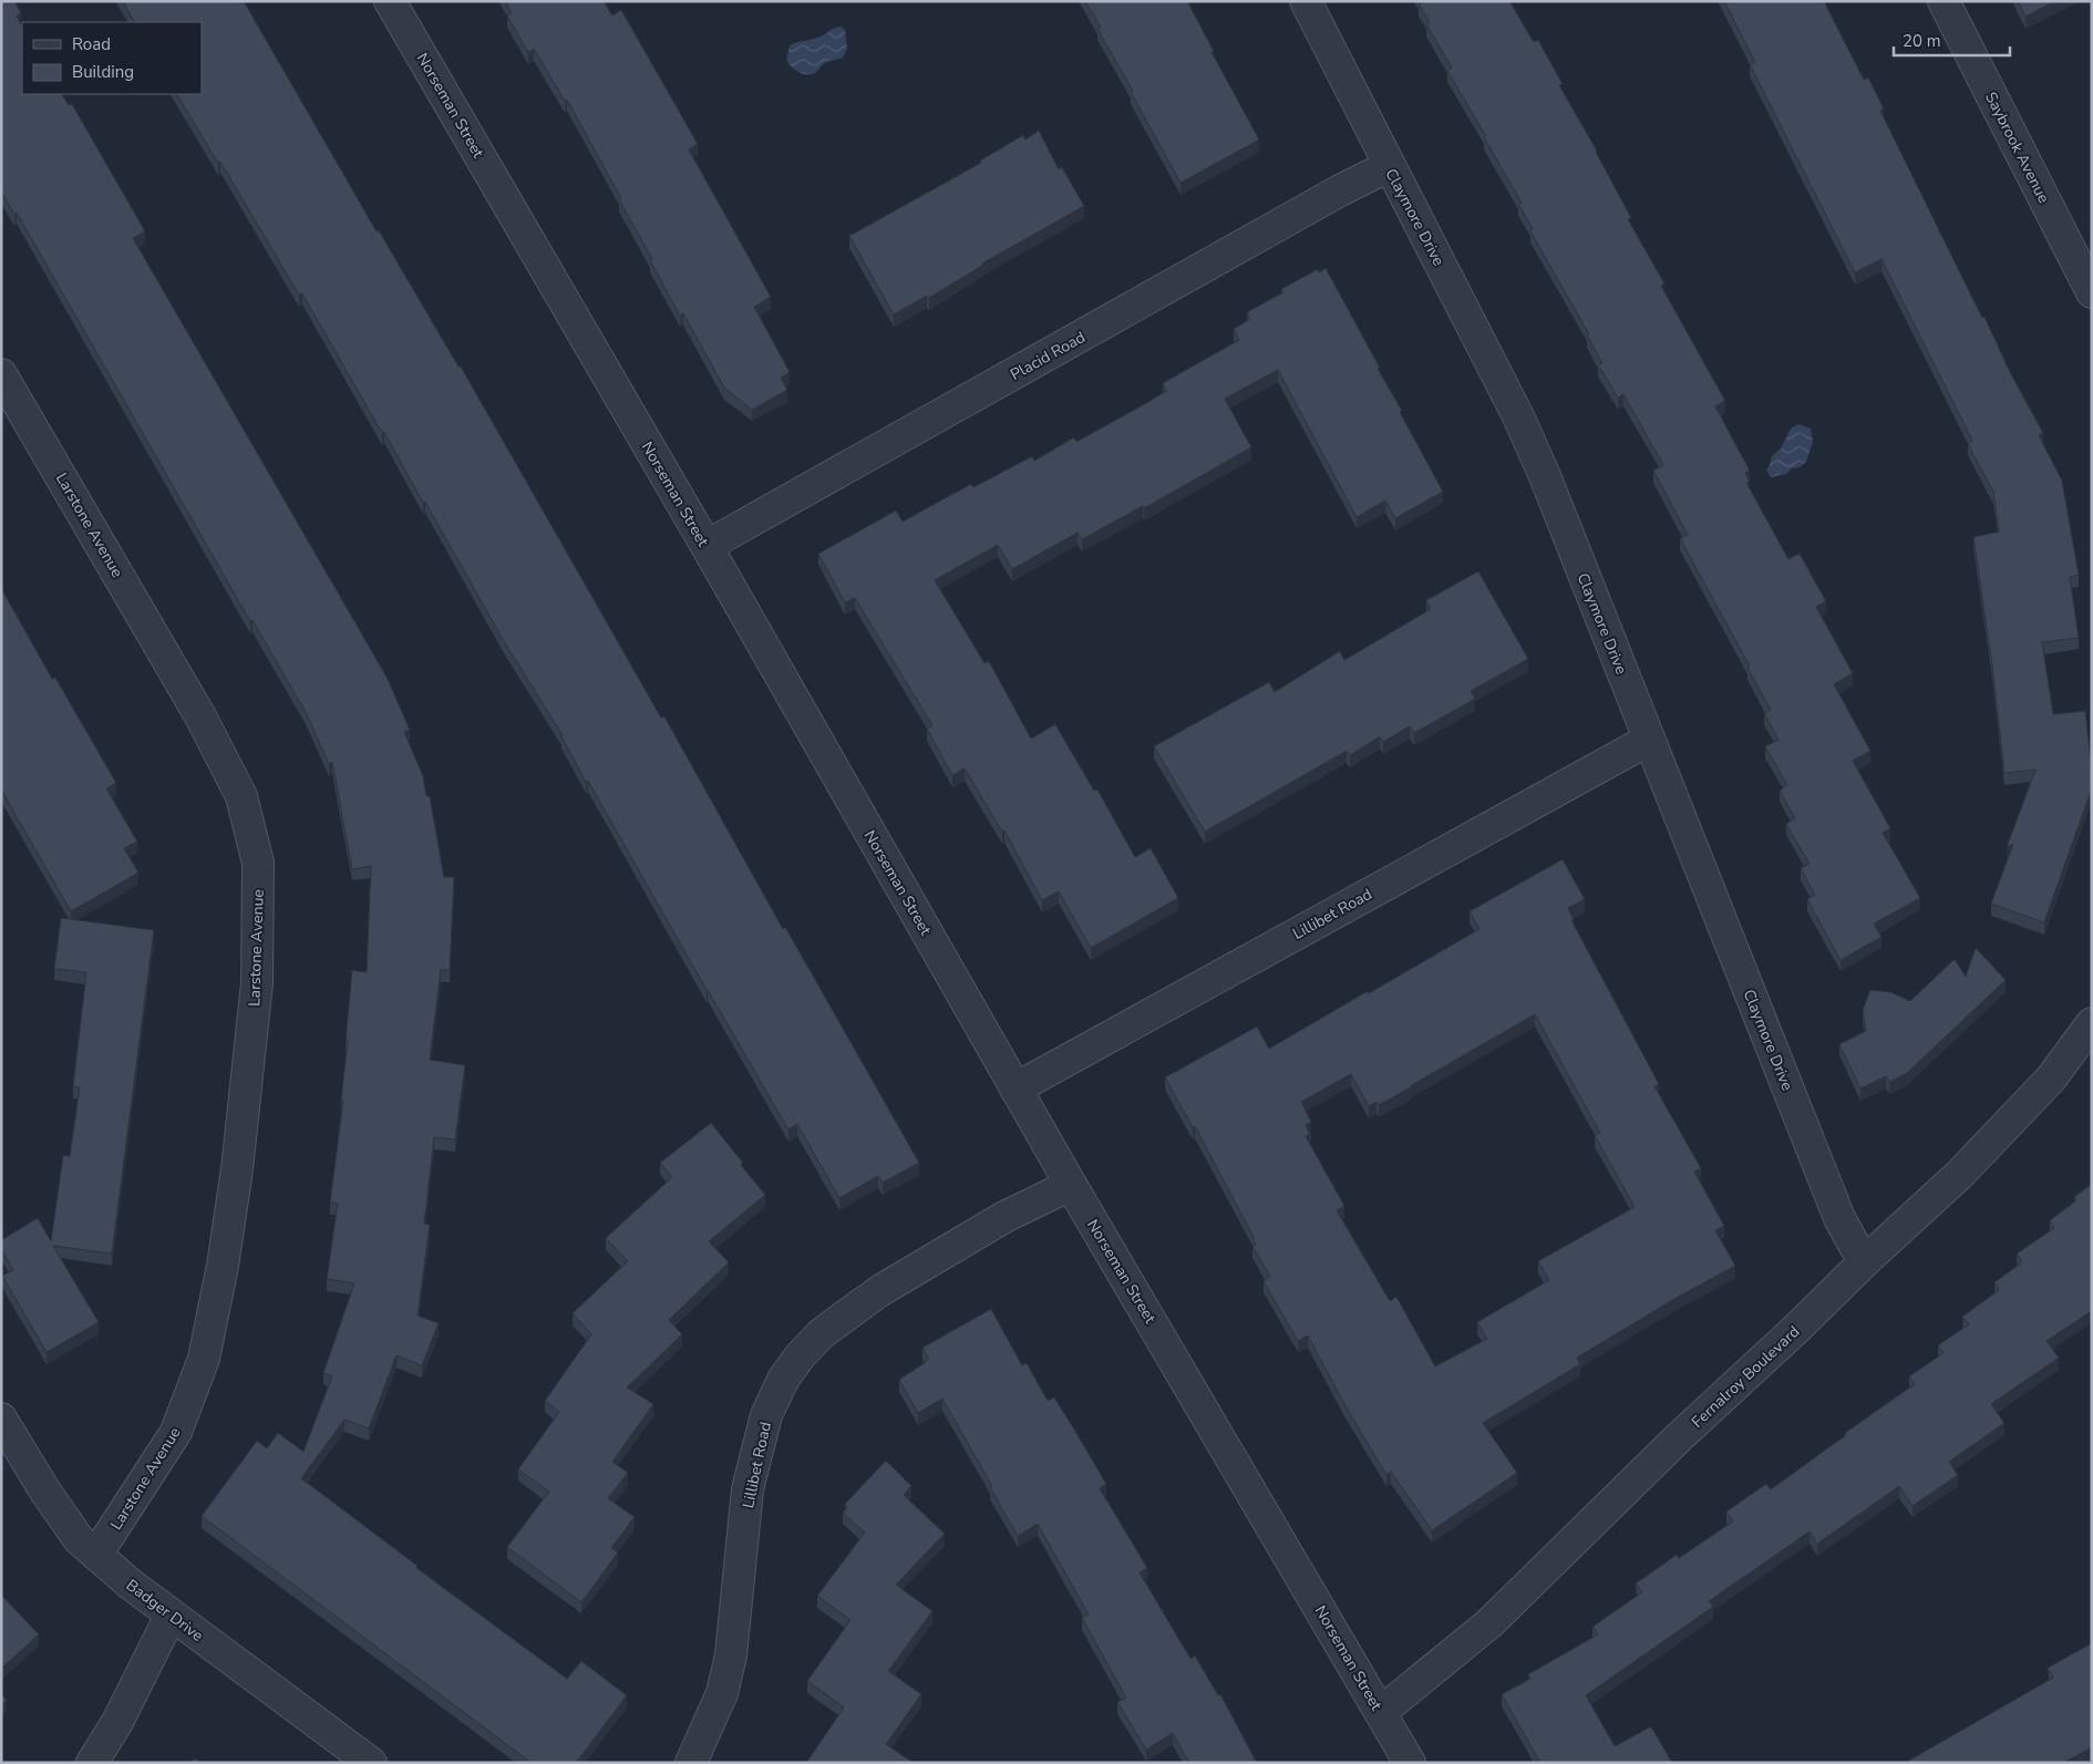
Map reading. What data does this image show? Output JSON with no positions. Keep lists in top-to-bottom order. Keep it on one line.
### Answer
{"streets":{"street":["Norseman Street","Saybrook Avenue","Claymore Drive","Placid Road","Larstone Avenue","Lillibet Road","Fernalroy Boulevard","Badger Drive"]},"crossings":[["Norseman Street","Placid Road"],["Norseman Street","Lillibet Road"],["Norseman Street","Fernalroy Boulevard"],["Claymore Drive","Placid Road"],["Claymore Drive","Lillibet Road"],["Claymore Drive","Fernalroy Boulevard"],["Larstone Avenue","Badger Drive"]],"legend":["Road","Building"],"scale_bar":"20 m"}
